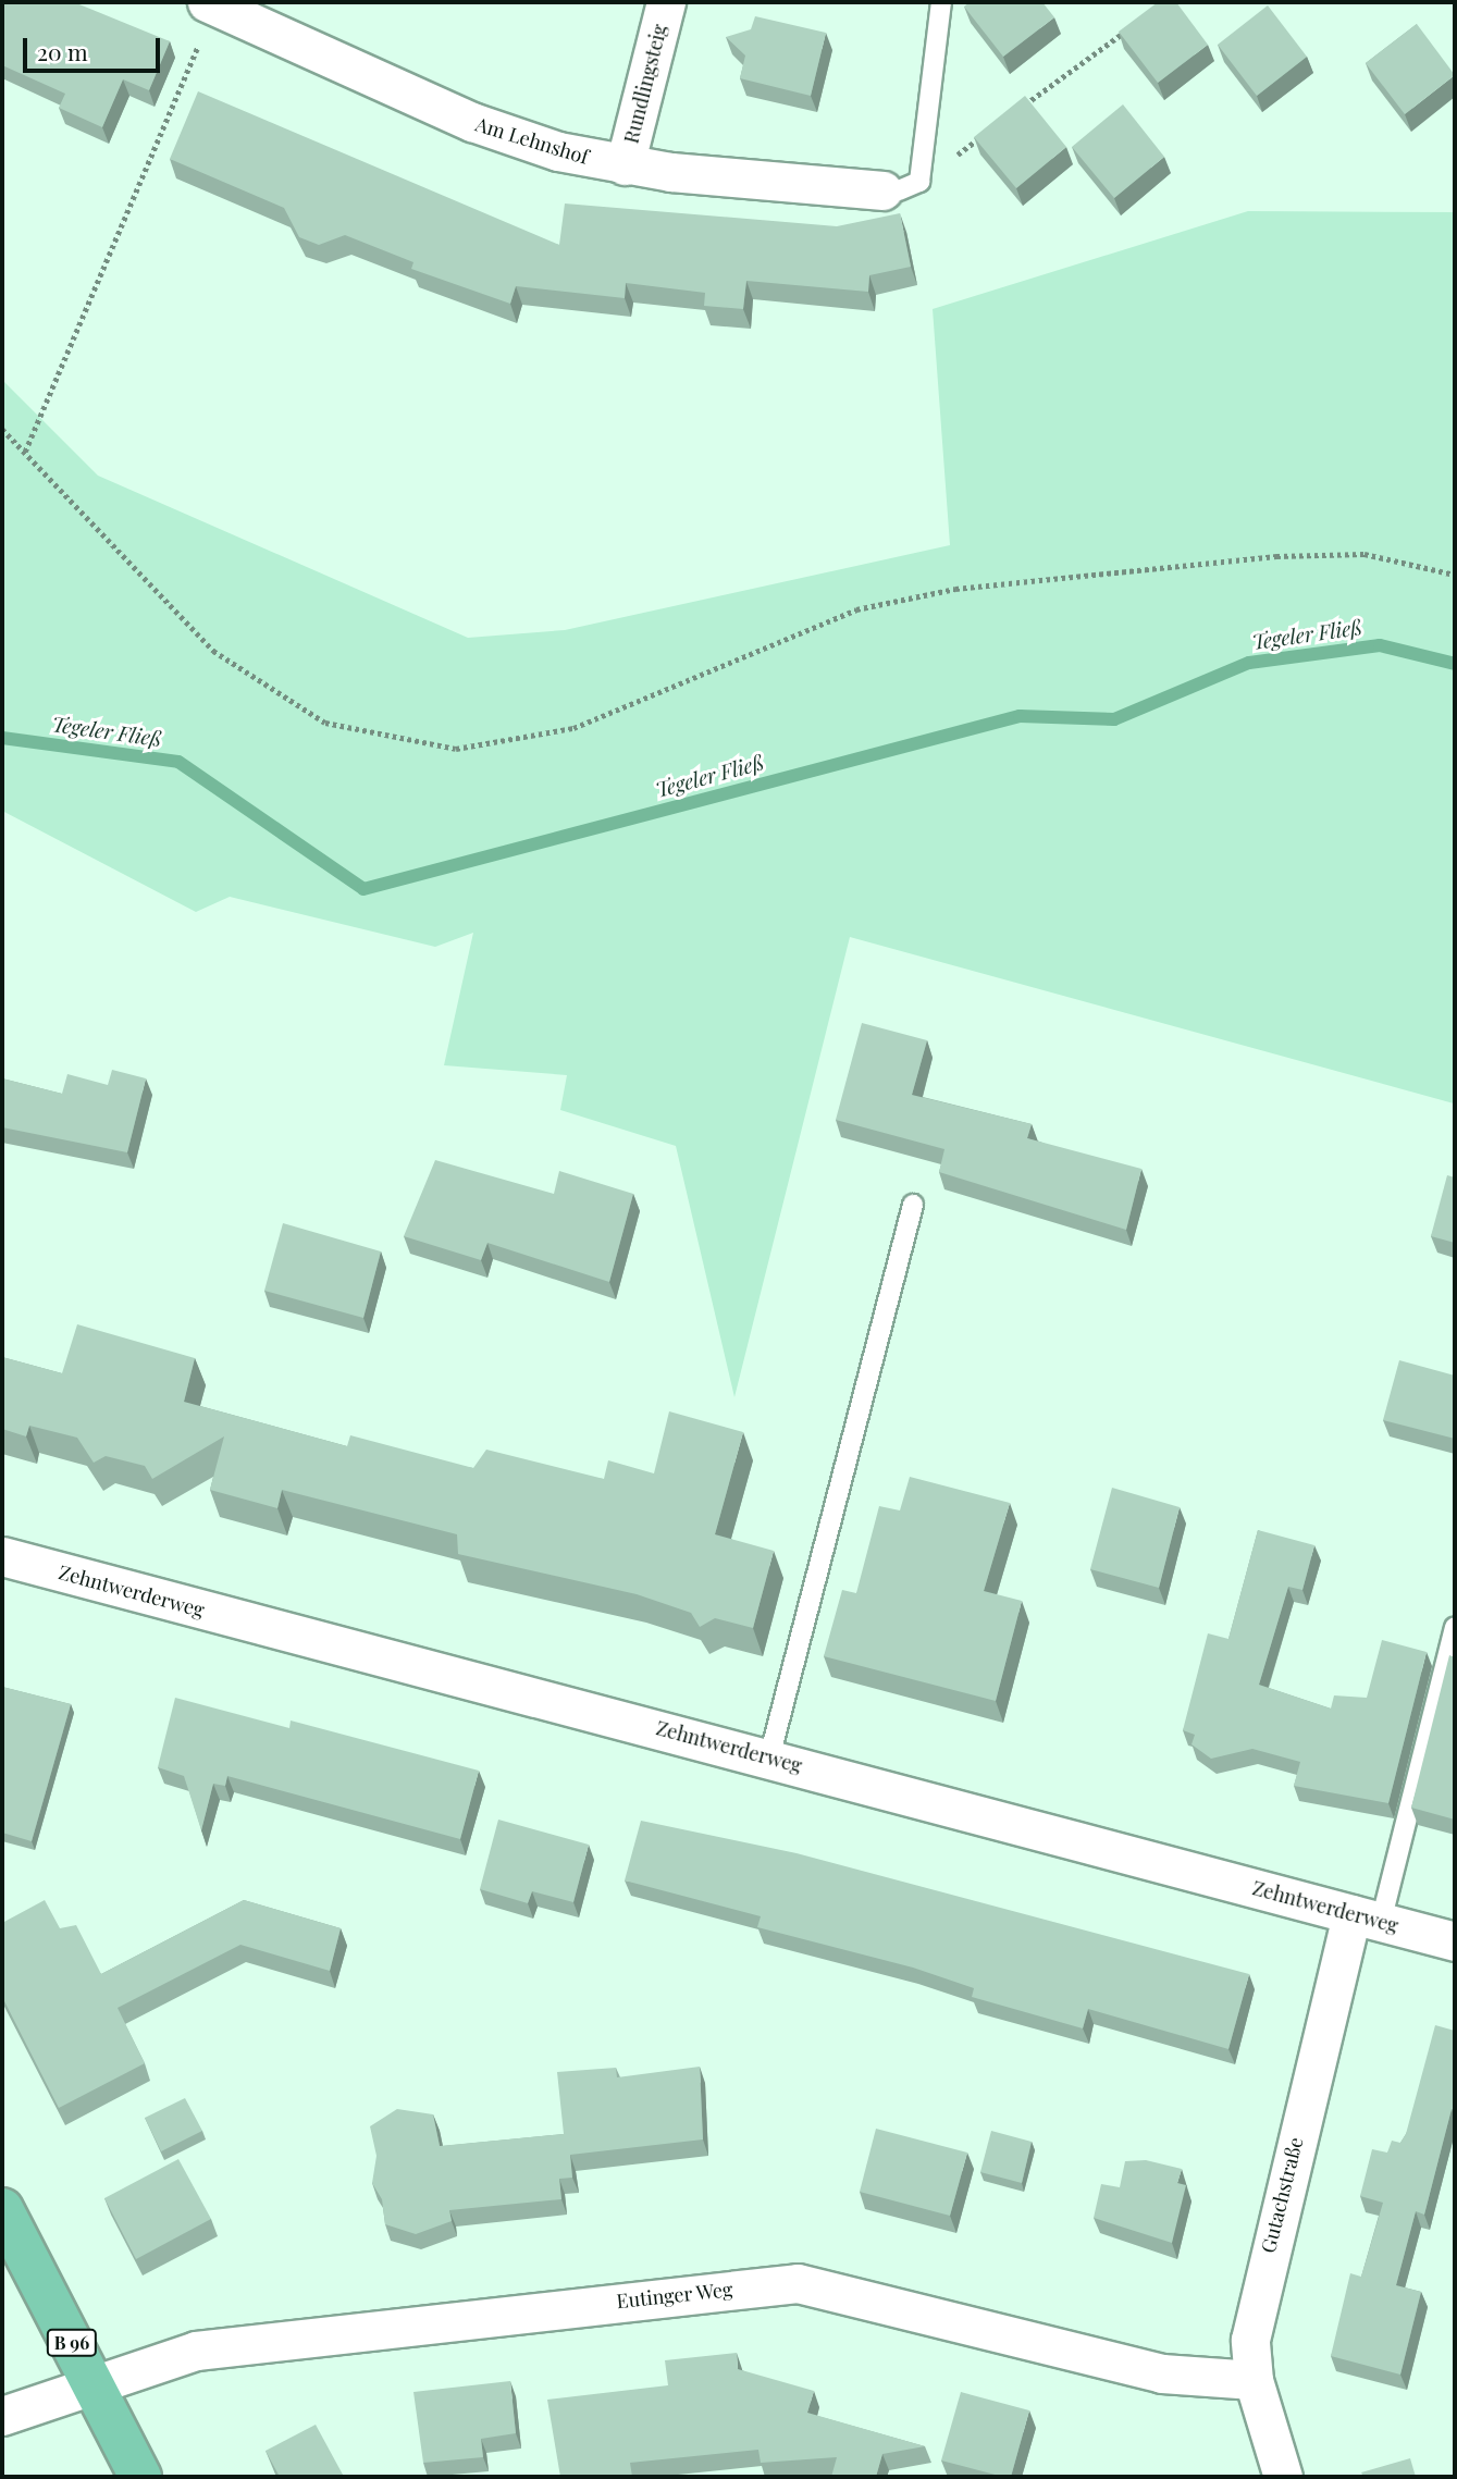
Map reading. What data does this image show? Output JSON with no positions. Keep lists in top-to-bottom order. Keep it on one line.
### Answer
{"streets":{"main road":["B 96"],"street":["Rundlingsteig","Am Lehnshof","Zehntwerderweg","Gutachstraße","Eutinger Weg"]},"crossings":[["Rundlingsteig","Am Lehnshof"],["Zehntwerderweg","Gutachstraße"],["Gutachstraße","Eutinger Weg"],["Eutinger Weg","B 96"]],"water":["Tegeler Fließ"],"scale_bar":"20 m"}
